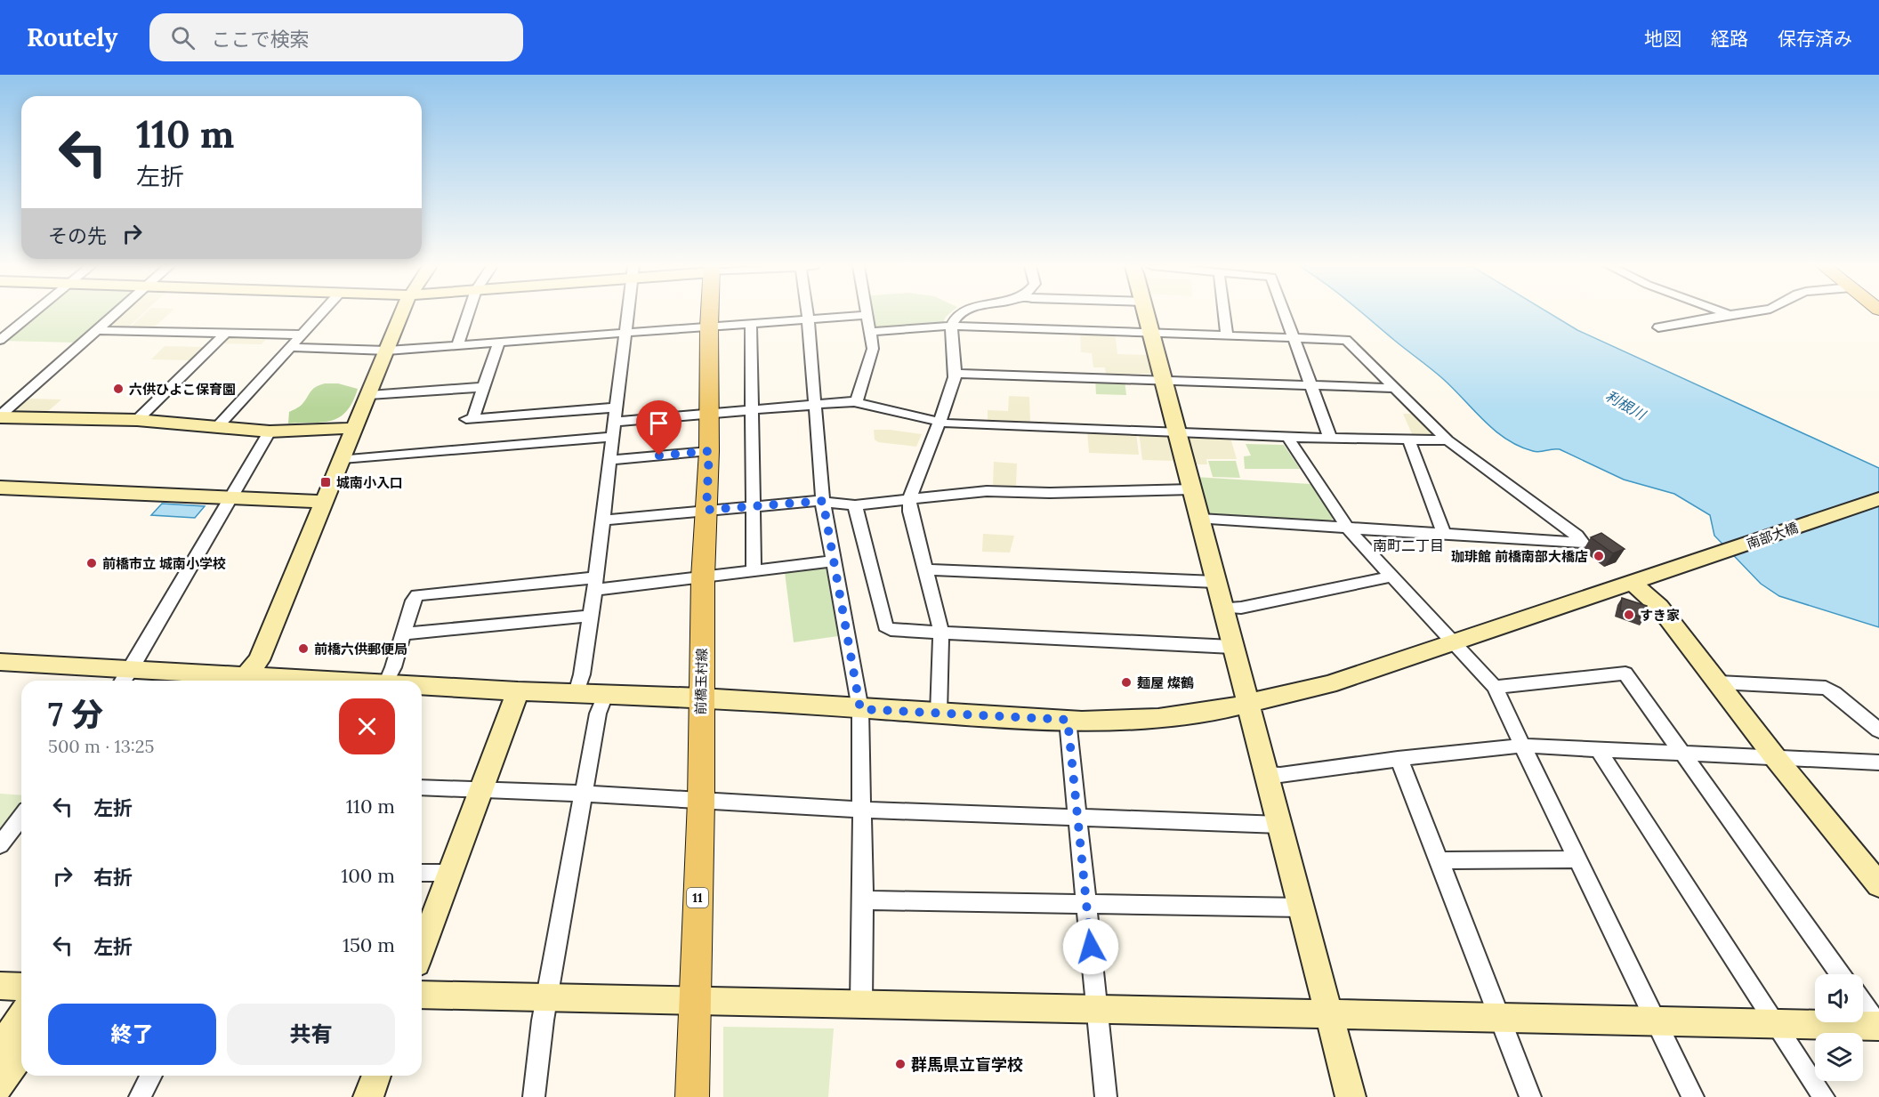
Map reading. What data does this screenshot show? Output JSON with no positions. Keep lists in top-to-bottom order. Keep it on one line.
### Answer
{"streets":{"main road":["前橋玉村線","11"],"street":["南部大橋"]},"crossings":[["南部大橋","前橋玉村線"]],"districts":["南町二丁目"],"water":["利根川"],"places":{"other":["六供ひよこ保育園","珈琲館 前橋南部大橋店","前橋市立 城南小学校","すき家","前橋六供郵便局","麺屋 燦鶴","群馬県立盲学校"],"transit":["城南小入口"]},"page":{"header":"Routely","search":"ここで検索","nav":["地図","経路","保存済み"],"turn":["110 m","左折"],"then":"その先","heading":["7 分","500 m · 13:25"],"list":[{"name":"左折","value":"110 m"},{"name":"右折","value":"100 m"},{"name":"左折","value":"150 m"}],"buttons":["終了","共有"]}}
